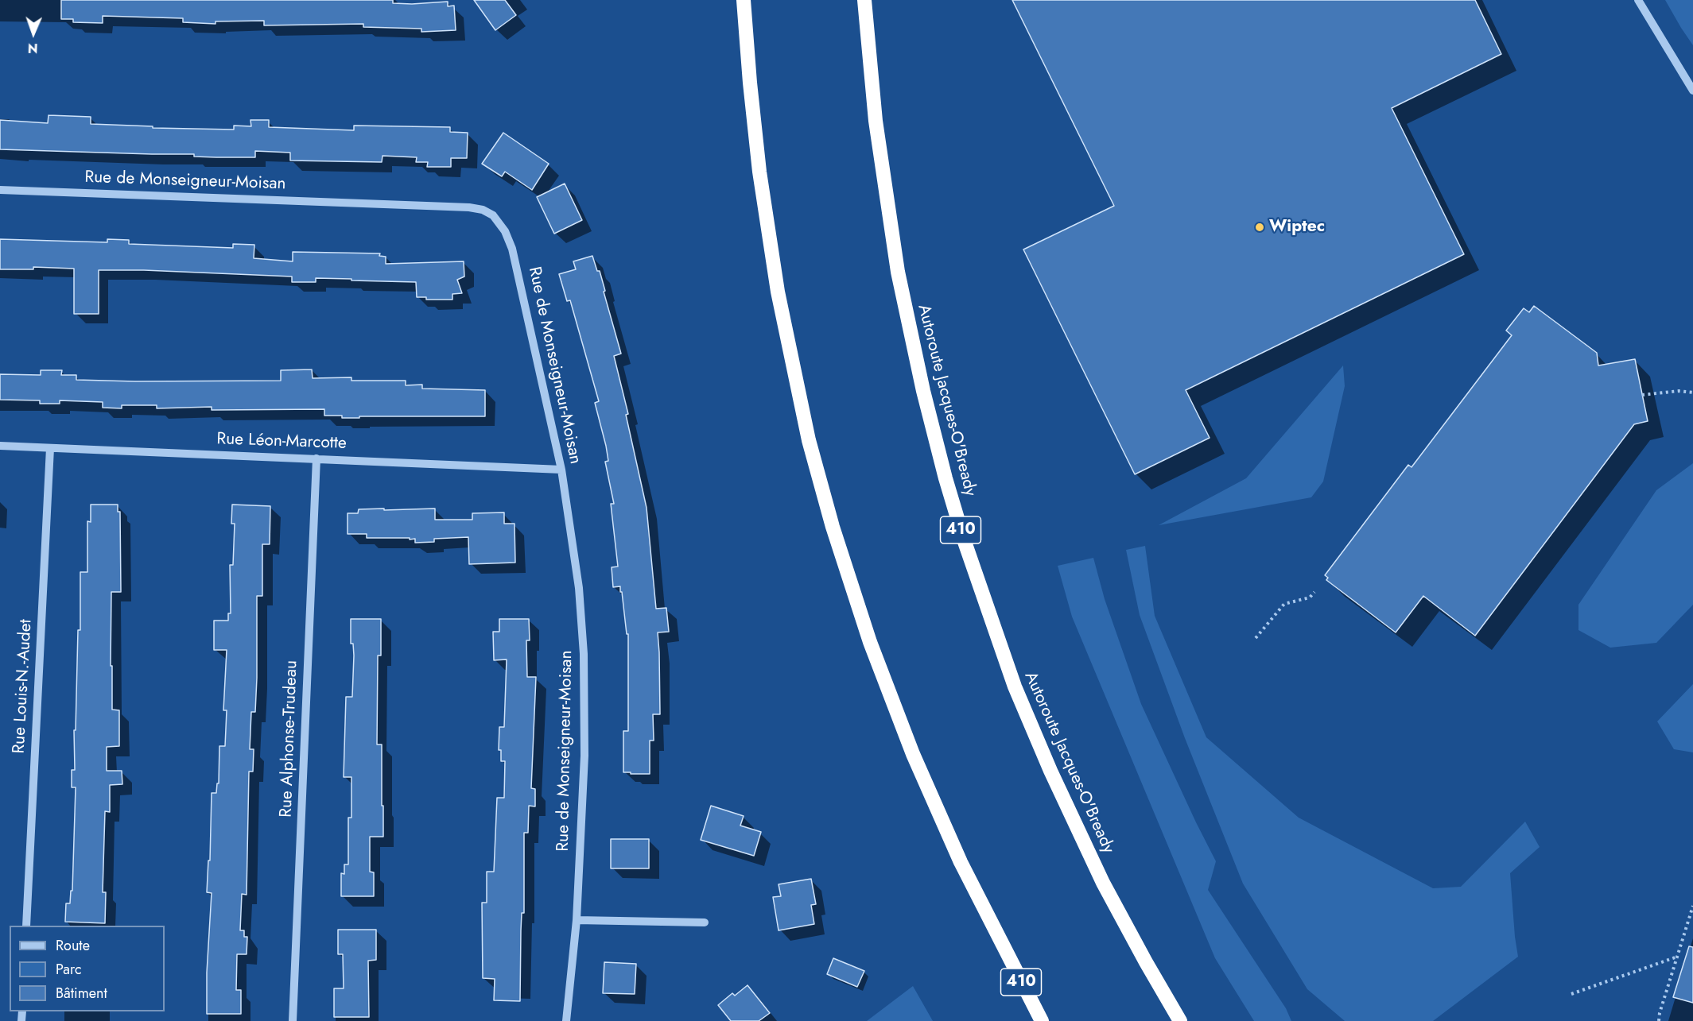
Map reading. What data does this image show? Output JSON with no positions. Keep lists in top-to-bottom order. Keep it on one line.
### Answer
{"streets":{"highway":["Autoroute Jacques-O'Bready","410"],"street":["Rue de Monseigneur-Moisan","Rue Léon-Marcotte","Rue Louis-N.-Audet","Rue Alphonse-Trudeau"]},"crossings":[["Rue de Monseigneur-Moisan","Rue Léon-Marcotte"],["Rue Léon-Marcotte","Rue Louis-N.-Audet"],["Rue Léon-Marcotte","Rue Alphonse-Trudeau"]],"places":["Wiptec"],"legend":["Route","Parc","Bâtiment"],"north":"bottom"}
